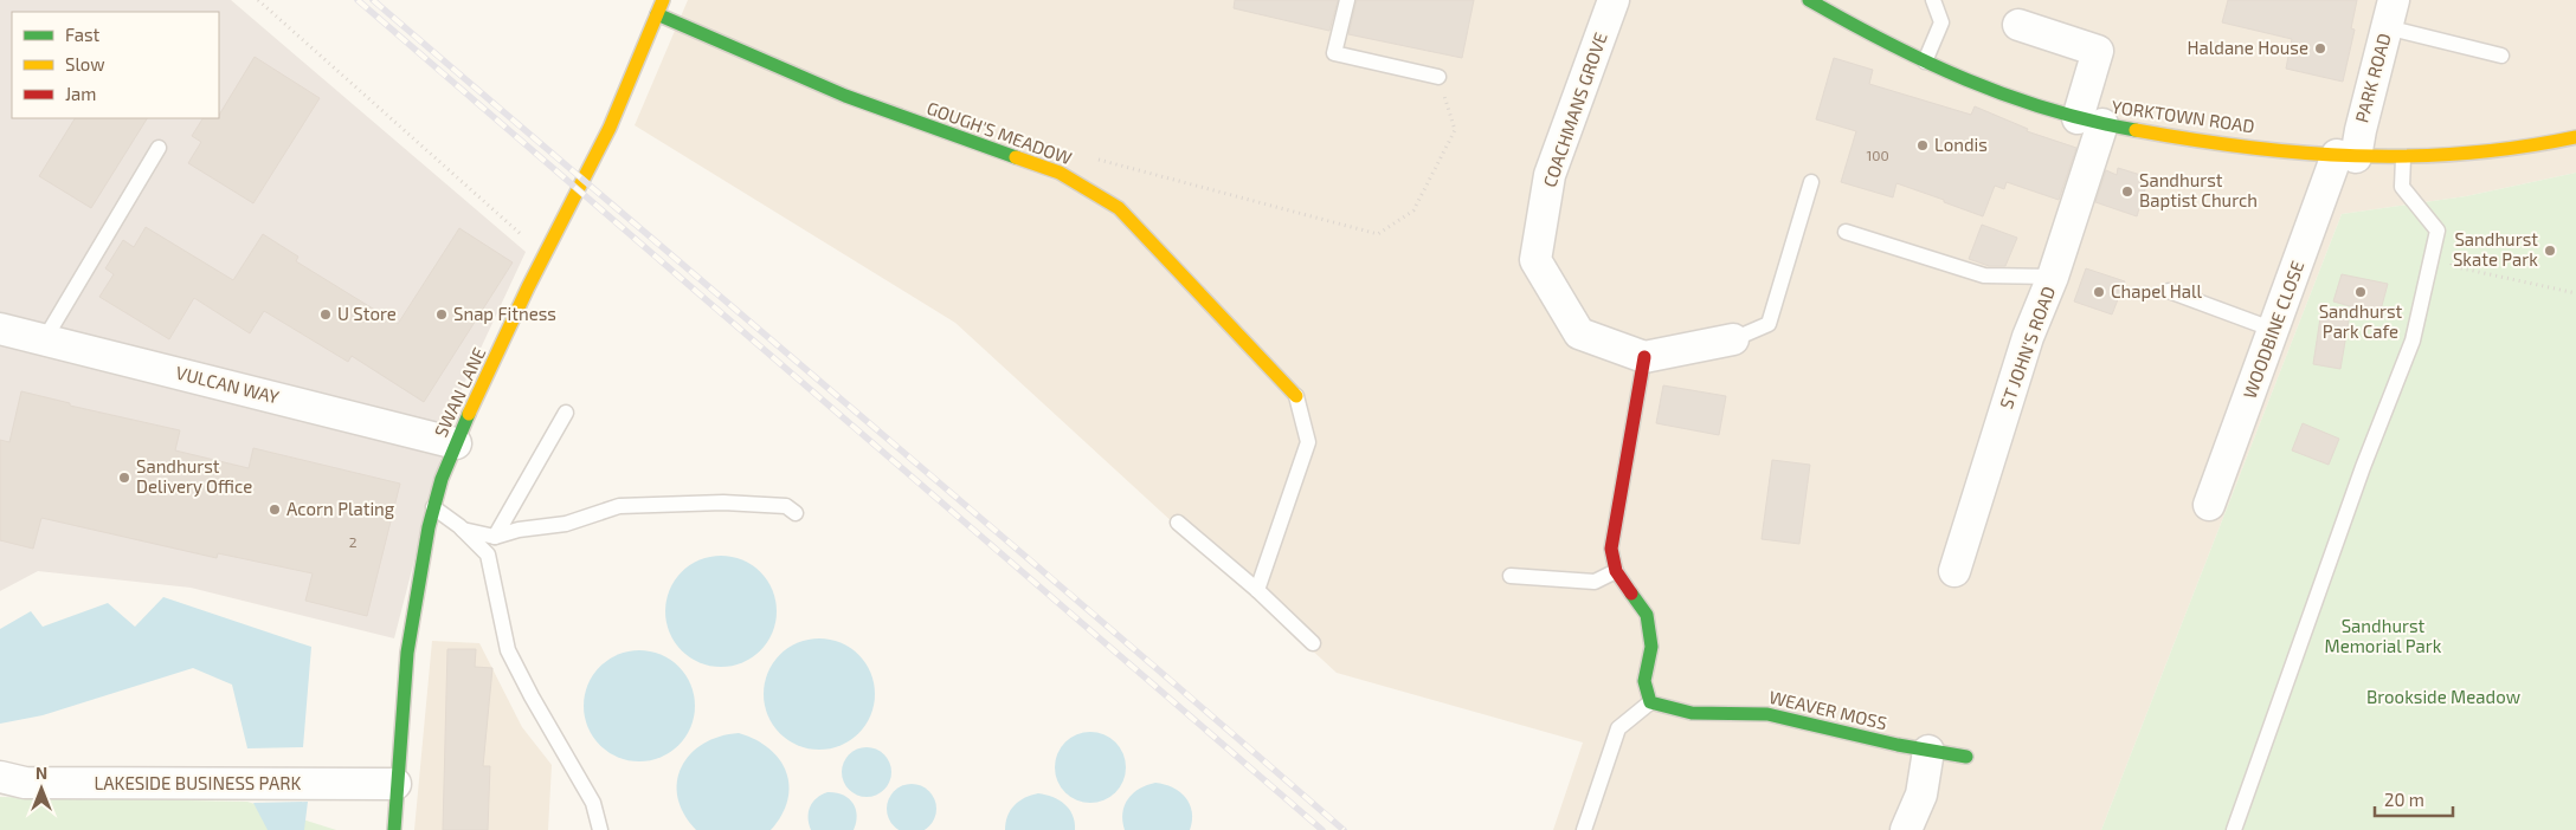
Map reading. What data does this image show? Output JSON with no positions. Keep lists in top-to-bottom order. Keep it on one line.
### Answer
{"streets":{"street":["PARK ROAD","COACHMANS GROVE","YORKTOWN ROAD","GOUGH'S MEADOW","WOODBINE CLOSE","ST JOHN'S ROAD","VULCAN WAY","SWAN LANE","WEAVER MOSS","LAKESIDE BUSINESS PARK"]},"crossings":[["PARK ROAD","YORKTOWN ROAD"],["PARK ROAD","WOODBINE CLOSE"],["YORKTOWN ROAD","WOODBINE CLOSE"],["YORKTOWN ROAD","ST JOHN'S ROAD"],["GOUGH'S MEADOW","SWAN LANE"],["VULCAN WAY","SWAN LANE"],["SWAN LANE","LAKESIDE BUSINESS PARK"]],"parks":["Sandhurst Memorial Park","Brookside Meadow"],"places":["Haldane House","Londis","Sandhurst Baptist Church","Sandhurst Skate Park","Chapel Hall","Sandhurst Park Cafe","U Store","Snap Fitness","Sandhurst Delivery Office","Acorn Plating"],"house_numbers":["100","2"],"legend":["Fast","Slow","Jam"],"scale_bar":"20 m","north":"top"}
